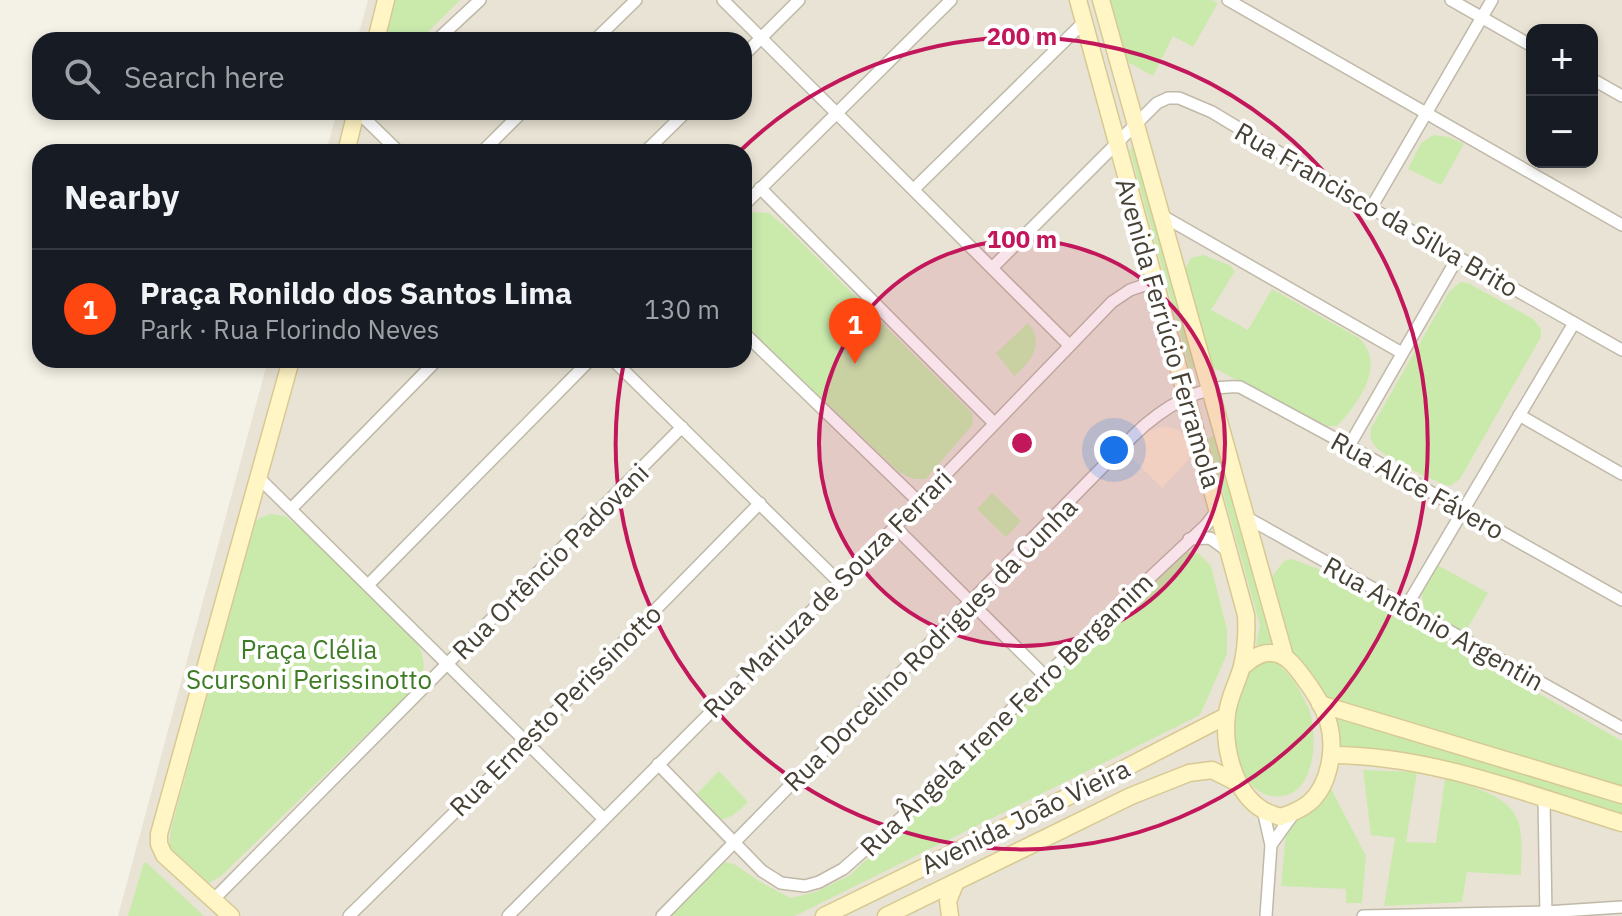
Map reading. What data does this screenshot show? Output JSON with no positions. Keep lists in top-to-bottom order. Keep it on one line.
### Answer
{"streets":{"street":["Rua Francisco da Silva Brito","Avenida Ferrúcio Ferramola","Rua Alice Fávero","Rua Ortêncio Padovani","Rua Mariuza de Souza Ferrari","Rua Antônio Argentin","Rua Dorcelino Rodrigues da Cunha","Rua Ernesto Perissinotto","Rua Ângela Irene Ferro Bergamim","Avenida João Vieira"]},"crossings":[["Rua Francisco da Silva Brito","Avenida Ferrúcio Ferramola"],["Avenida Ferrúcio Ferramola","Rua Alice Fávero"],["Avenida Ferrúcio Ferramola","Rua Mariuza de Souza Ferrari"],["Avenida Ferrúcio Ferramola","Rua Antônio Argentin"],["Avenida Ferrúcio Ferramola","Rua Dorcelino Rodrigues da Cunha"],["Avenida Ferrúcio Ferramola","Rua Ângela Irene Ferro Bergamim"],["Avenida Ferrúcio Ferramola","Avenida João Vieira"],["Rua Alice Fávero","Rua Dorcelino Rodrigues da Cunha"],["Rua Dorcelino Rodrigues da Cunha","Rua Ângela Irene Ferro Bergamim"]],"parks":["Praça Clélia Scursoni Perissinotto"],"page":{"map_buttons":["+","−"],"search":"Search here","heading":"Nearby","list":[{"mark":"1","name":"Praça Ronildo dos Santos Lima","note":"Park · Rua Florindo Neves","value":"130 m"}],"pins":"1"},"rings":["200 m","100 m"]}
